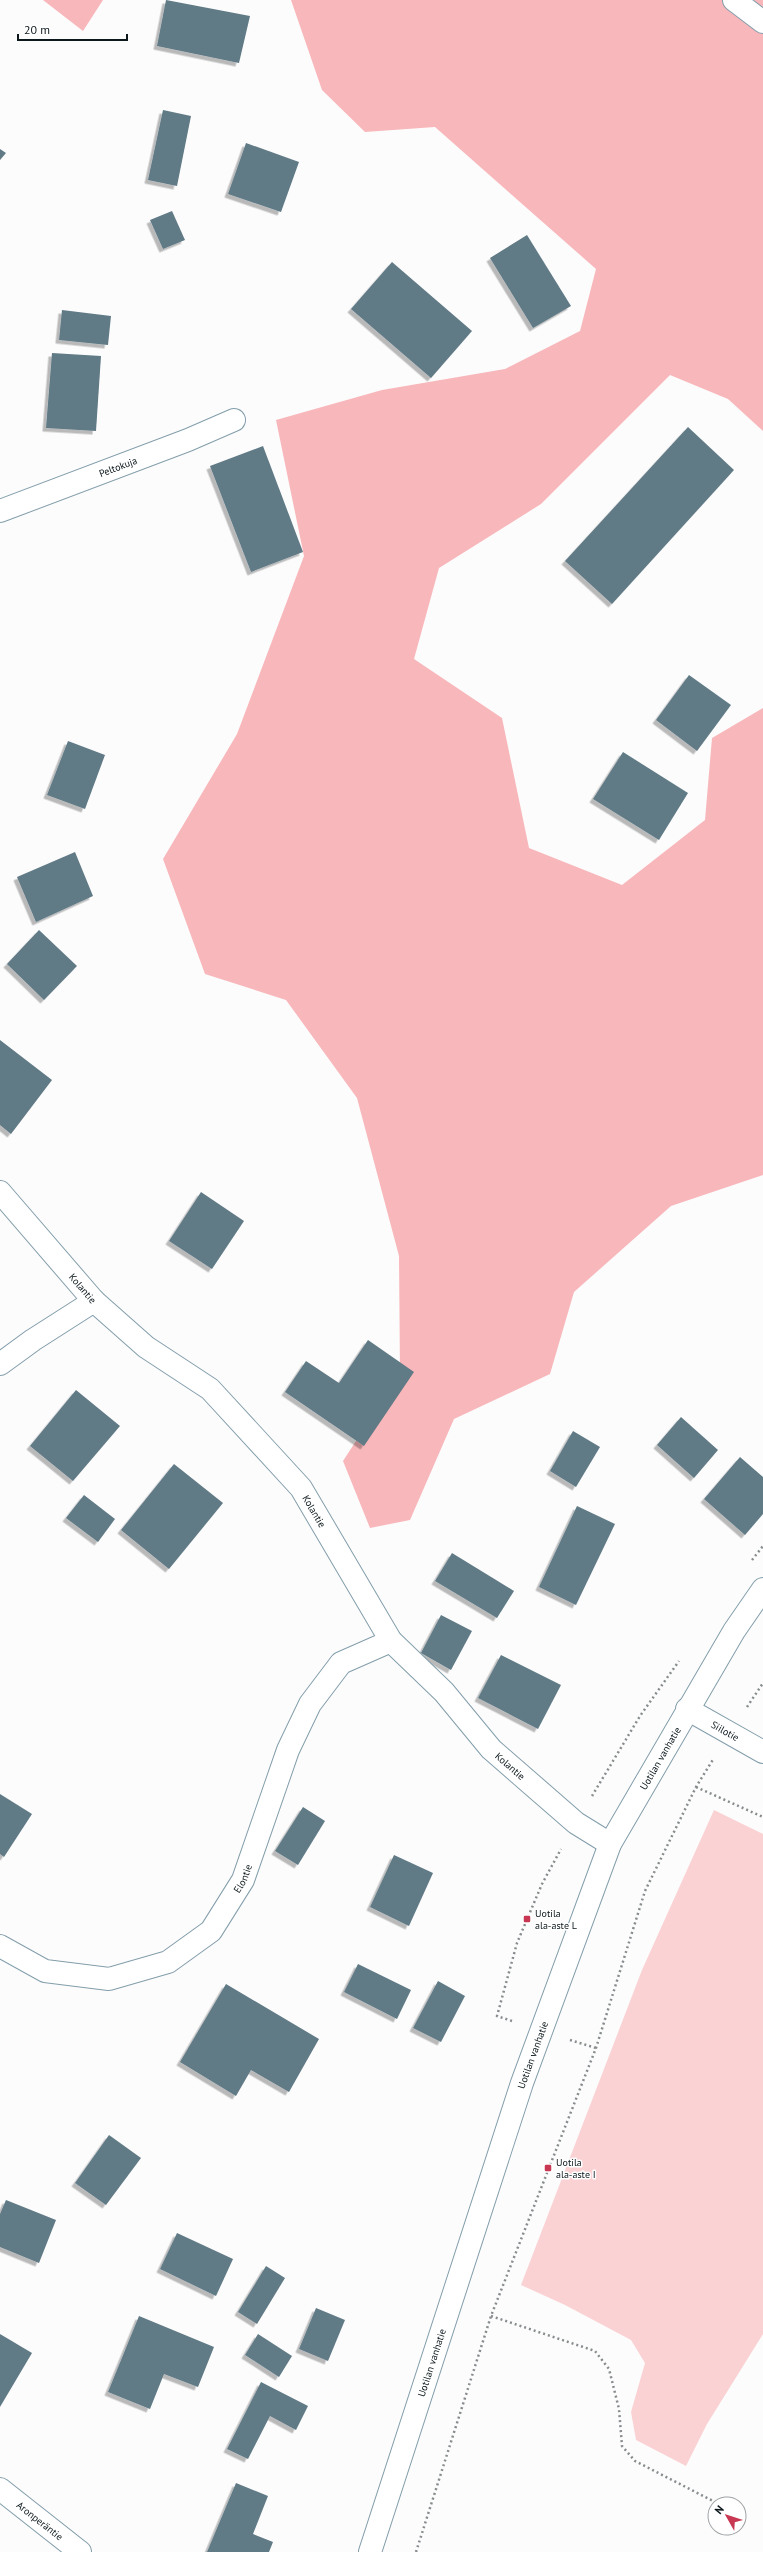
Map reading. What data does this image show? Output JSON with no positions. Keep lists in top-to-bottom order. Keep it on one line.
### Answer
{"streets":{"street":["Peltokuja","Kolantie","Siilotie","Uotilan vanhatie","Elontie","Aronperäntie"]},"crossings":[["Kolantie","Uotilan vanhatie"],["Kolantie","Elontie"],["Siilotie","Uotilan vanhatie"]],"places":{"transit":["Uotila ala-aste L","Uotila ala-aste I"]},"scale_bar":"20 m","north":"top left"}
